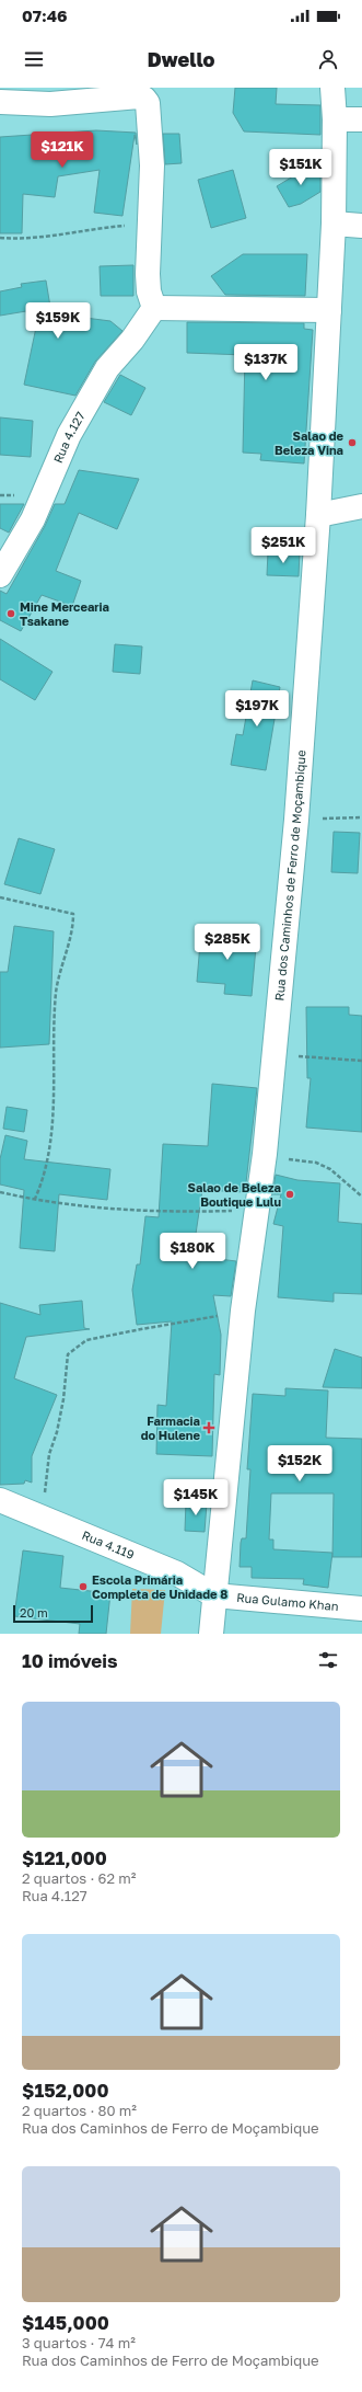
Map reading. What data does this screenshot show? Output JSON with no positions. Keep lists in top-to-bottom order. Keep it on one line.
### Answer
{"streets":{"street":["Rua 4.127","Rua dos Caminhos de Ferro de Moçambique","Rua 4.119","Rua Gulamo Khan"]},"crossings":[["Rua dos Caminhos de Ferro de Moçambique","Rua 4.119"],["Rua dos Caminhos de Ferro de Moçambique","Rua Gulamo Khan"],["Rua 4.119","Rua Gulamo Khan"]],"places":{"other":["Salao de Beleza Vina","Mine Mercearia Tsakane","Salao de Beleza Boutique Lulu","Escola Primária Completa de Unidade 8"],"health":["Farmacia do Hulene"]},"scale_bar":"20 m","page":{"status":"07:46","header":"Dwello","price":["$121K","$151K","$159K","$137K","$251K","$197K","$285K","$180K","$152K","$145K"],"scale":"20 m","heading":"10 imóveis","list":[{"name":"$121,000","note":"2 quartos · 62 m² · Rua 4.127"},{"name":"$152,000","note":"2 quartos · 80 m² · Rua dos Caminhos de Ferro de Moçambique"},{"name":"$145,000","note":"3 quartos · 74 m² · Rua dos Caminhos de Ferro de Moçambique"}]}}
